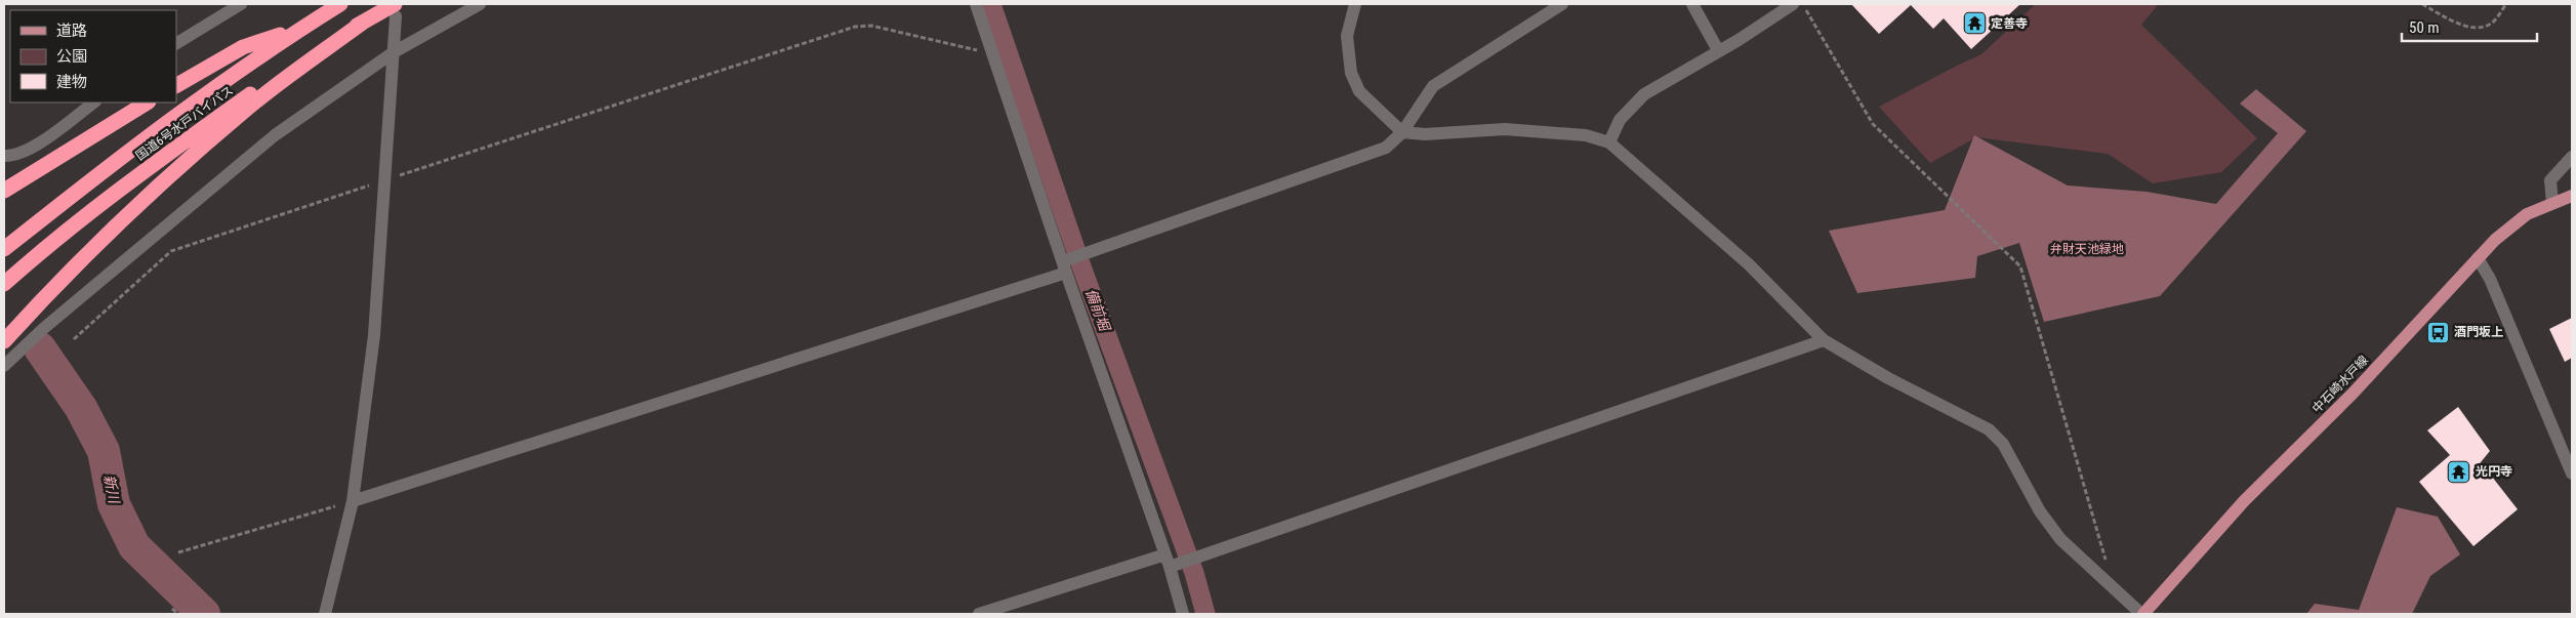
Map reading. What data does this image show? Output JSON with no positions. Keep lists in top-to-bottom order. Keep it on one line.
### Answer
{"streets":{"highway":["国道6号水戸バイパス"],"main road":["中石崎水戸線"]},"water":["備前堀","新川"],"parks":["弁財天池緑地"],"places":{"temple":["定善寺","光円寺"],"bus stop":["酒門坂上"]},"legend":["道路","公園","建物"],"scale_bar":"50 m"}
